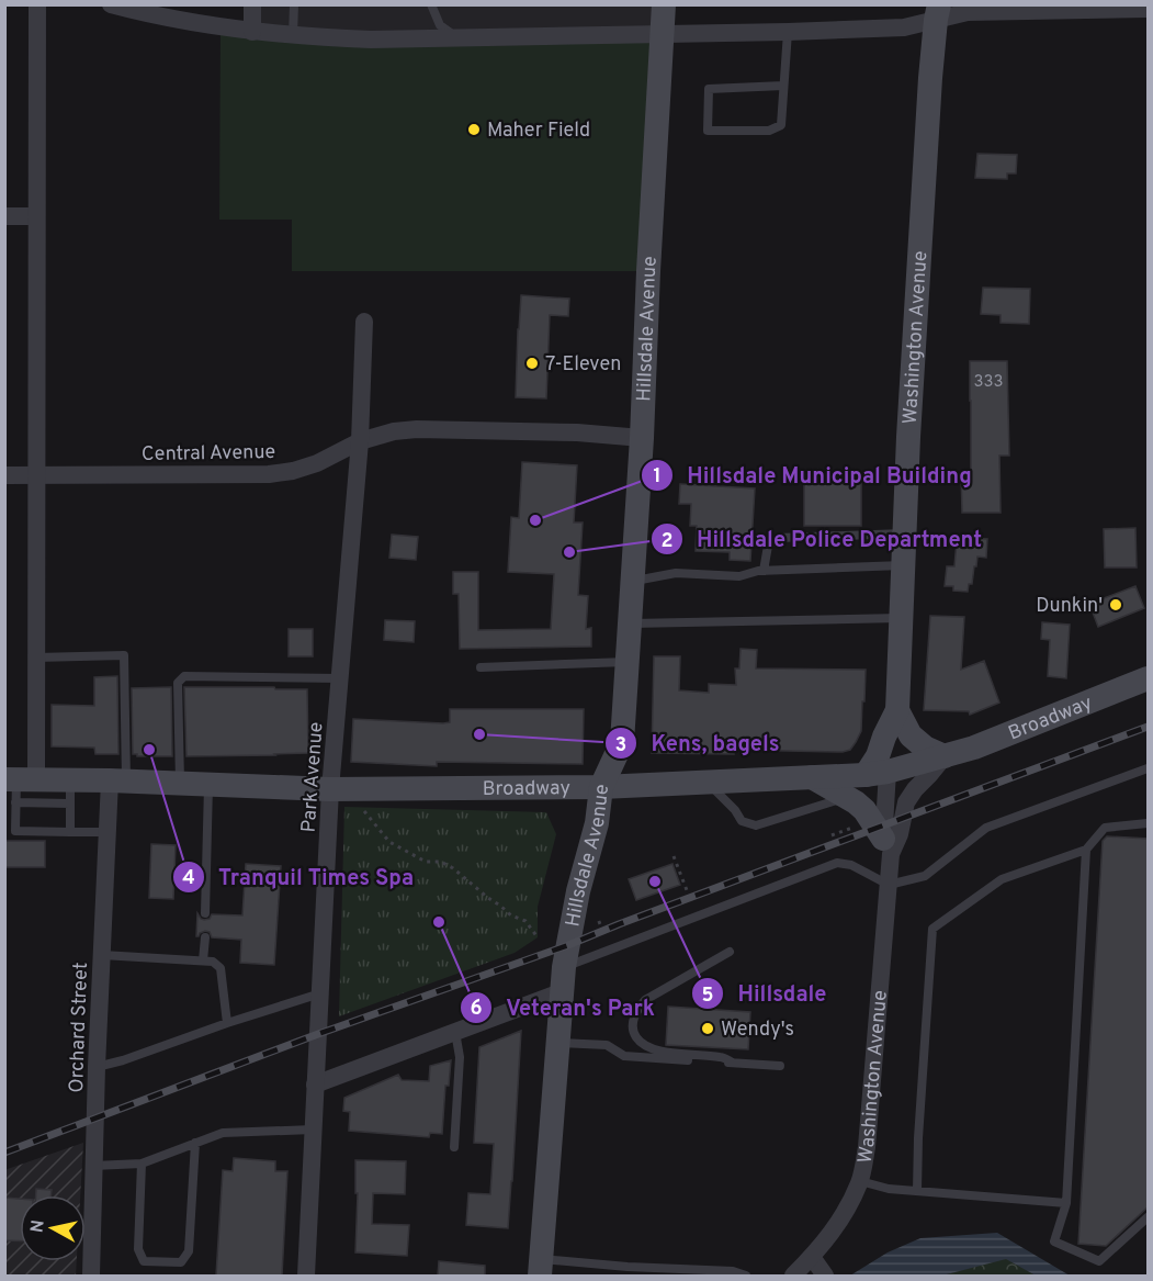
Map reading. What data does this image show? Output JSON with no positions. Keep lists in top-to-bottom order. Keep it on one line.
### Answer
{"streets":{"street":["Hillsdale Avenue","Washington Avenue","Central Avenue","Broadway","Park Avenue","Orchard Street"]},"crossings":[["Hillsdale Avenue","Central Avenue"],["Hillsdale Avenue","Broadway"],["Washington Avenue","Broadway"],["Central Avenue","Park Avenue"],["Broadway","Park Avenue"],["Broadway","Orchard Street"]],"places":["Maher Field","7-Eleven","Hillsdale Municipal Building","Hillsdale Police Department","Dunkin'","Kens, bagels","Tranquil Times Spa","Hillsdale","Veteran's Park","Wendy's"],"house_numbers":["333"],"north":"left"}
